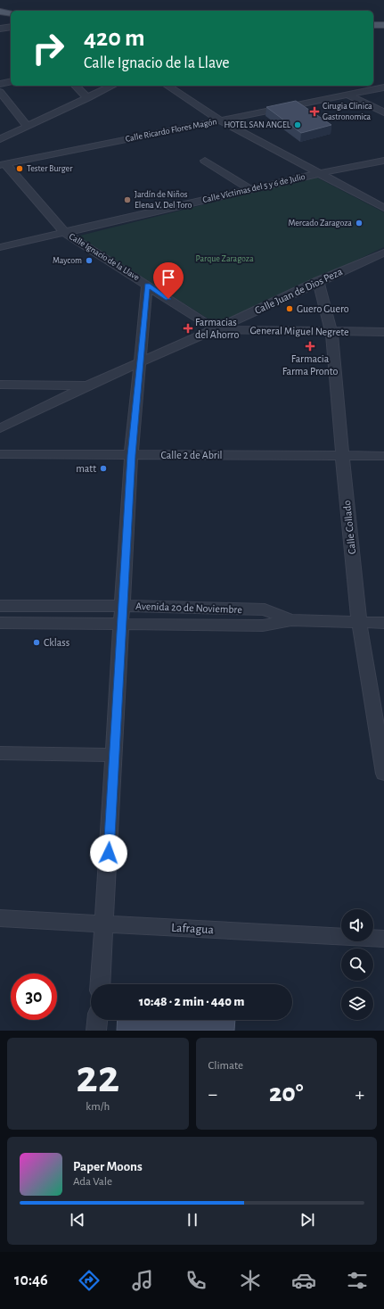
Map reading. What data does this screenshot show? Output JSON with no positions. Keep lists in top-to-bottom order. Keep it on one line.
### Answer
{"streets":{"street":["Calle Ricardo Flores Magón","Calle Víctimas del 5 y 6 de Julio","Calle Ignacio de la Llave","Calle Juan de Dios Peza","General Miguel Negrete","Calle 2 de Abril","Calle Collado","Avenida 20 de Noviembre","Lafragua"]},"crossings":[["Calle Ricardo Flores Magón","Calle Ignacio de la Llave"],["Calle Víctimas del 5 y 6 de Julio","Calle Ignacio de la Llave"],["Calle Ignacio de la Llave","Calle Juan de Dios Peza"],["Calle Ignacio de la Llave","General Miguel Negrete"],["Calle Ignacio de la Llave","Calle 2 de Abril"],["Calle Ignacio de la Llave","Avenida 20 de Noviembre"],["Calle Ignacio de la Llave","Lafragua"],["Calle Juan de Dios Peza","General Miguel Negrete"],["Calle Juan de Dios Peza","Calle Collado"],["General Miguel Negrete","Calle Collado"],["Calle 2 de Abril","Calle Collado"],["Calle Collado","Avenida 20 de Noviembre"]],"parks":["Parque Zaragoza"],"places":{"health":["Cirugia Clinica Gastronomica","Farmacias del Ahorro","Farmacia Farma Pronto"],"other":["HOTEL SAN ANGEL","Tester Burger","Jardín de Niños Elena V. Del Toro","Mercado Zaragoza","Maycom","Guero Guero","matt","Cklass"]},"page":{"turn":["420 m","Calle Ignacio de la Llave"],"limit":"30","trip":"10:48 · 2 min · 440 m","tile":[["22","km/h"],"Climate"],"heat":["−","20°","+"],"song":["Paper Moons","Ada Vale"],"tabs":"10:46"}}
